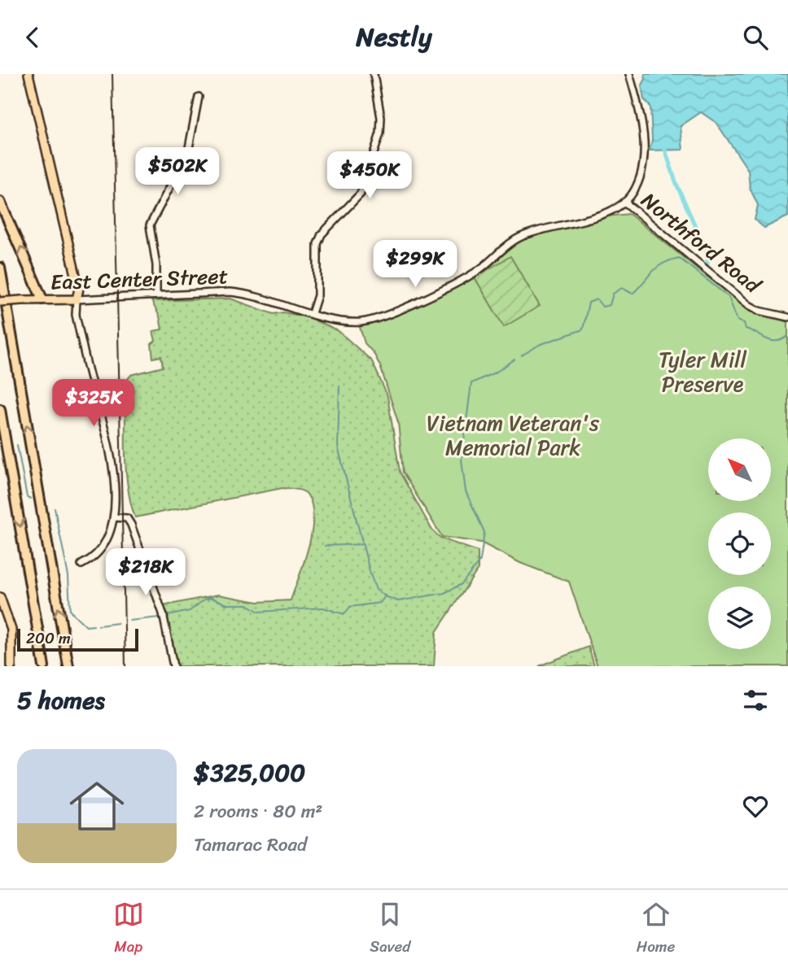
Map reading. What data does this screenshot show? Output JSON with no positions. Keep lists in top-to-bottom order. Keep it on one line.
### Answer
{"streets":{"main road":["East Center Street"],"street":["Northford Road"]},"crossings":[["Northford Road","East Center Street"]],"parks":["Tyler Mill Preserve","Vietnam Veteran's Memorial Park"],"scale_bar":"200 m","north":"top left","page":{"header":"Nestly","price":["$502K","$450K","$299K","$325K","$218K"],"scale":"200 m","heading":"5 homes","list":[{"name":"$325,000","note":"2 rooms · 80 m² · Tamarac Road"}],"tabs":["Map","Saved","Home"]}}
